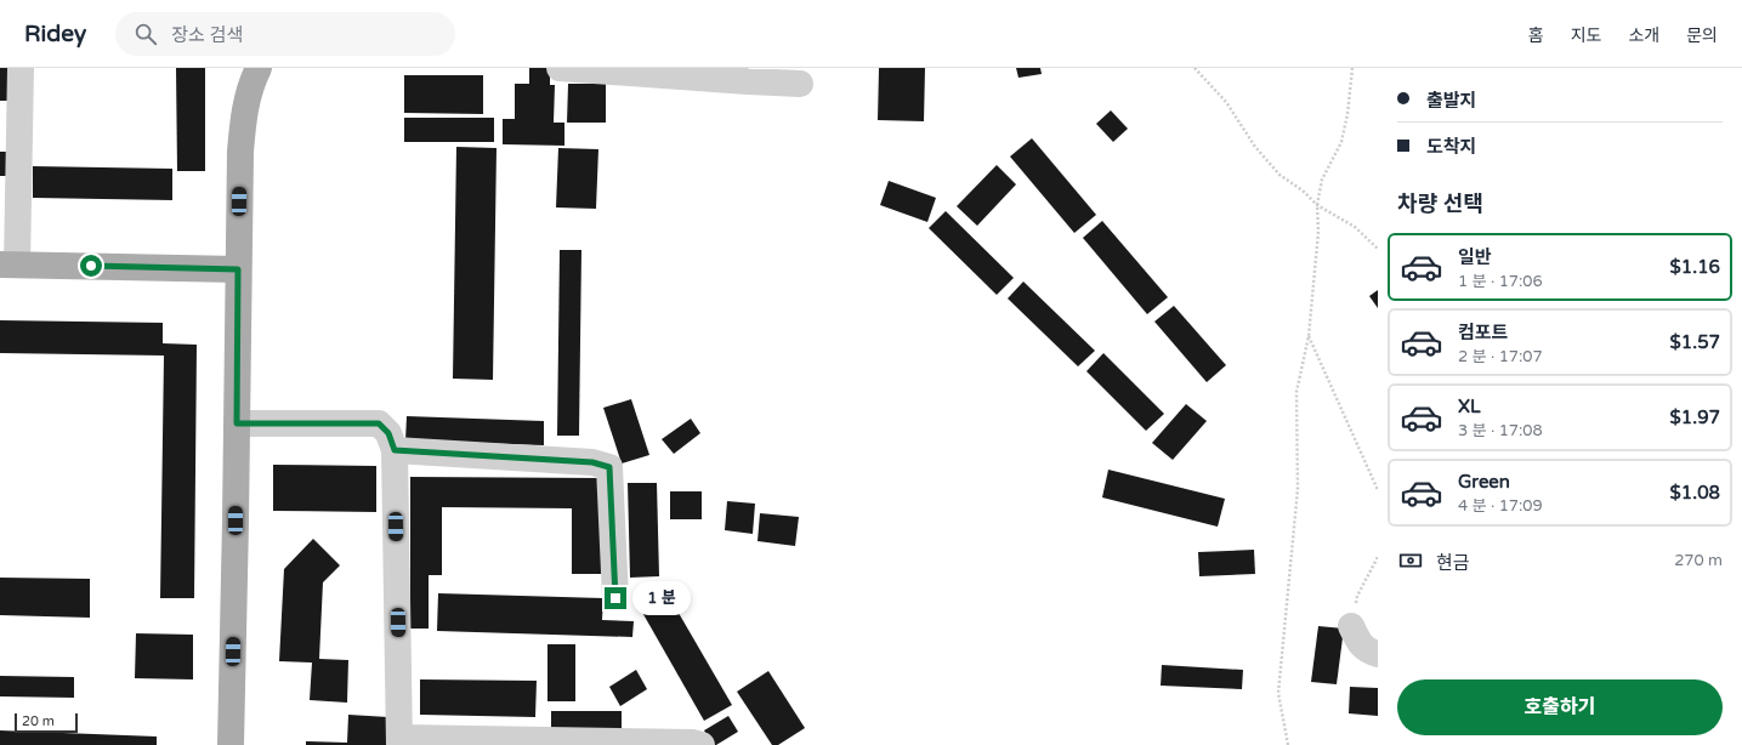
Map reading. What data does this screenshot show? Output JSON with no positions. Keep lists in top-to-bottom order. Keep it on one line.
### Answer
{"scale_bar":"20 m","page":{"header":"Ridey","search":"장소 검색","nav":["홈","지도","소개","문의"],"banner":["출발지","도착지"],"heading":"차량 선택","list":[{"name":"일반","note":"1 분 · 17:06","value":"$1.16"},{"name":"컴포트","note":"2 분 · 17:07","value":"$1.57"},{"name":"XL","note":"3 분 · 17:08","value":"$1.97"},{"name":"Green","note":"4 분 · 17:09","value":"$1.08"}],"pay":["현금","270 m"],"bubble":"1 분","buttons":"호출하기","scale":"20 m"}}
